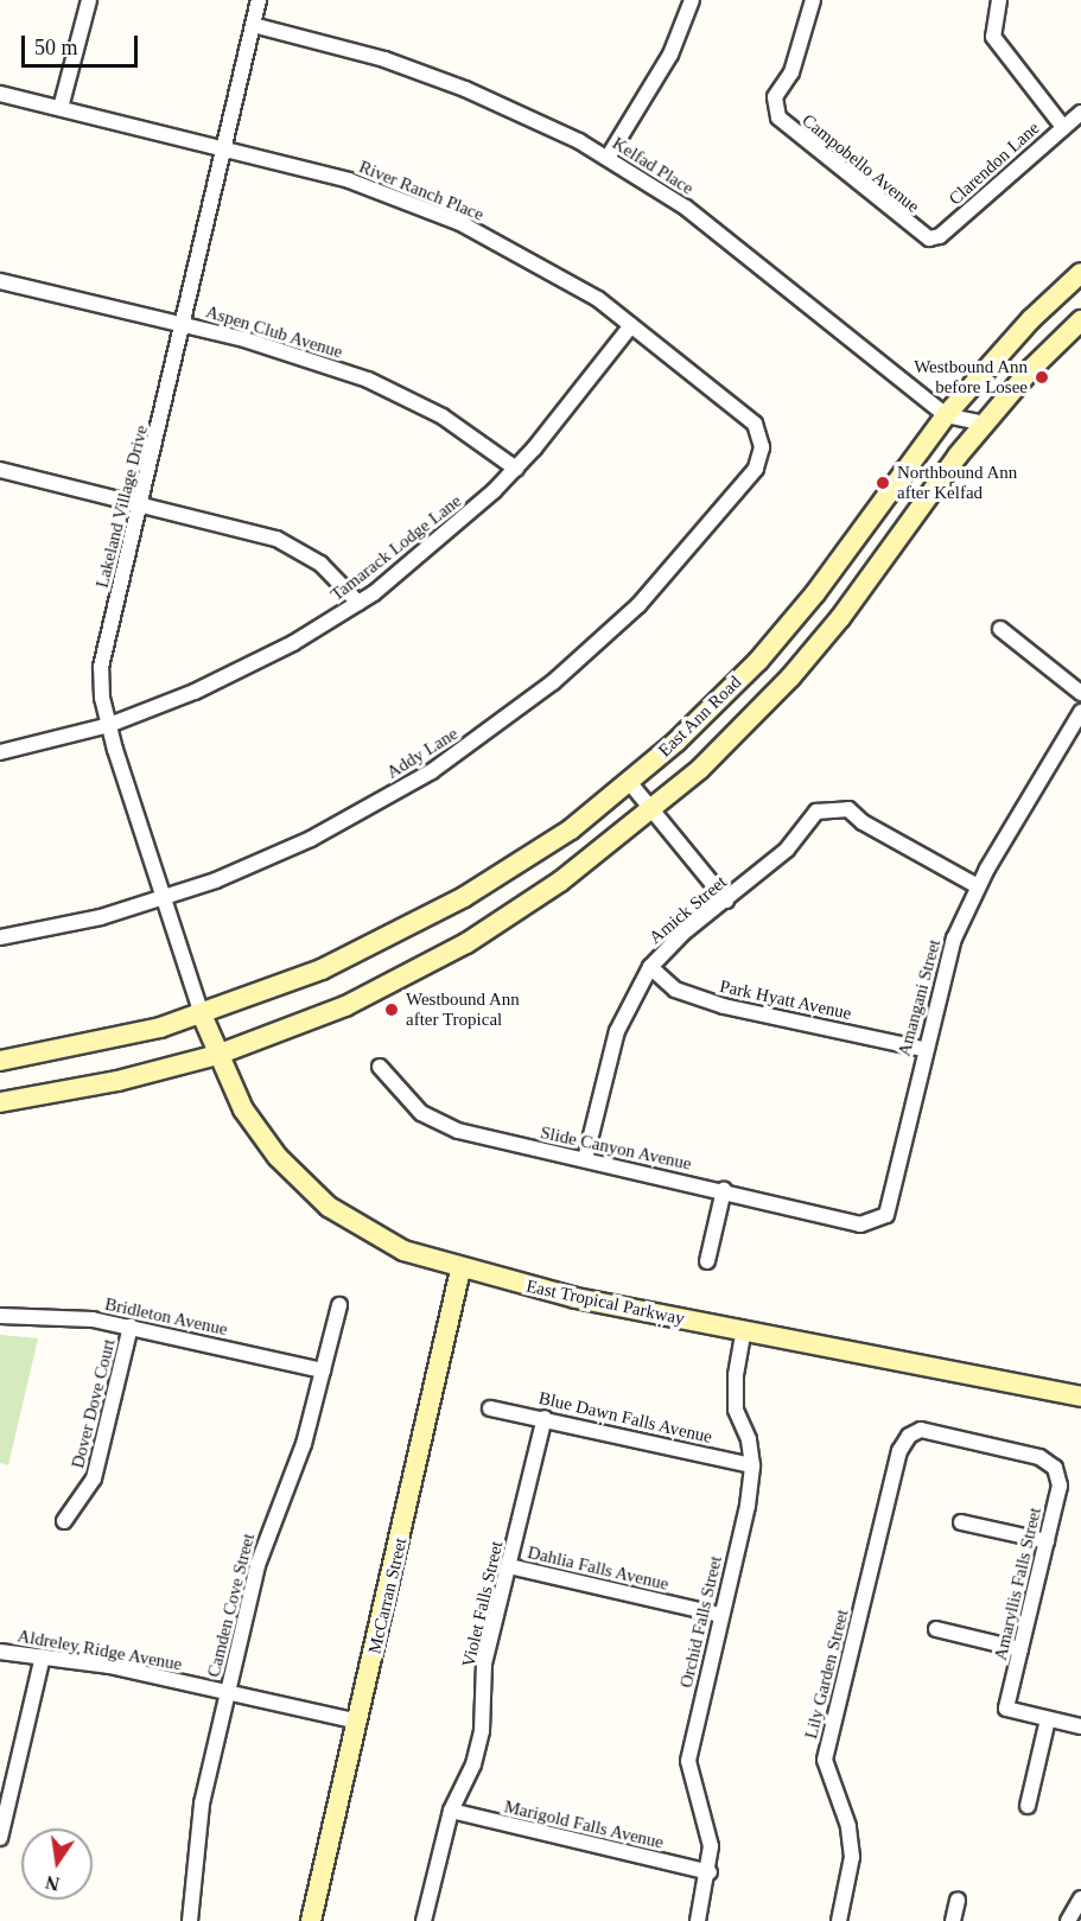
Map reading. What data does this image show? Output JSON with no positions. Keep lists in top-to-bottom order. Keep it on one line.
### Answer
{"streets":{"main road":["East Ann Road","East Tropical Parkway","McCarran Street"],"street":["Campobello Avenue","Clarendon Lane","Kelfad Place","River Ranch Place","Aspen Club Avenue","Lakeland Village Drive","Tamarack Lodge Lane","Addy Lane","Amick Street","Amangani Street","Park Hyatt Avenue","Slide Canyon Avenue","Bridleton Avenue","Dover Dove Court","Blue Dawn Falls Avenue","Dahlia Falls Avenue","Amaryllis Falls Street","Violet Falls Street","Camden Cove Street","Orchid Falls Street","Aldreley Ridge Avenue","Lily Garden Street","Marigold Falls Avenue"]},"crossings":[["Campobello Avenue","Clarendon Lane"],["Kelfad Place","Lakeland Village Drive"],["Kelfad Place","East Ann Road"],["River Ranch Place","Lakeland Village Drive"],["River Ranch Place","Tamarack Lodge Lane"],["River Ranch Place","Addy Lane"],["Aspen Club Avenue","Lakeland Village Drive"],["Aspen Club Avenue","Tamarack Lodge Lane"],["Lakeland Village Drive","Tamarack Lodge Lane"],["Lakeland Village Drive","East Ann Road"],["Lakeland Village Drive","Addy Lane"],["Lakeland Village Drive","East Tropical Parkway"],["East Ann Road","East Tropical Parkway"],["Amick Street","Amangani Street"],["Amick Street","Park Hyatt Avenue"],["Amick Street","Slide Canyon Avenue"],["Amangani Street","Park Hyatt Avenue"],["Amangani Street","Slide Canyon Avenue"],["East Tropical Parkway","McCarran Street"],["East Tropical Parkway","Orchid Falls Street"],["Bridleton Avenue","Dover Dove Court"],["Bridleton Avenue","Camden Cove Street"],["Blue Dawn Falls Avenue","Violet Falls Street"],["Blue Dawn Falls Avenue","Orchid Falls Street"],["Dahlia Falls Avenue","Violet Falls Street"],["Dahlia Falls Avenue","Orchid Falls Street"],["Amaryllis Falls Street","Lily Garden Street"],["McCarran Street","Aldreley Ridge Avenue"],["Violet Falls Street","Marigold Falls Avenue"],["Camden Cove Street","Aldreley Ridge Avenue"],["Orchid Falls Street","Marigold Falls Avenue"]],"places":["Westbound Ann before Losee","Northbound Ann after Kelfad","Westbound Ann after Tropical"],"scale_bar":"50 m","north":"bottom"}
